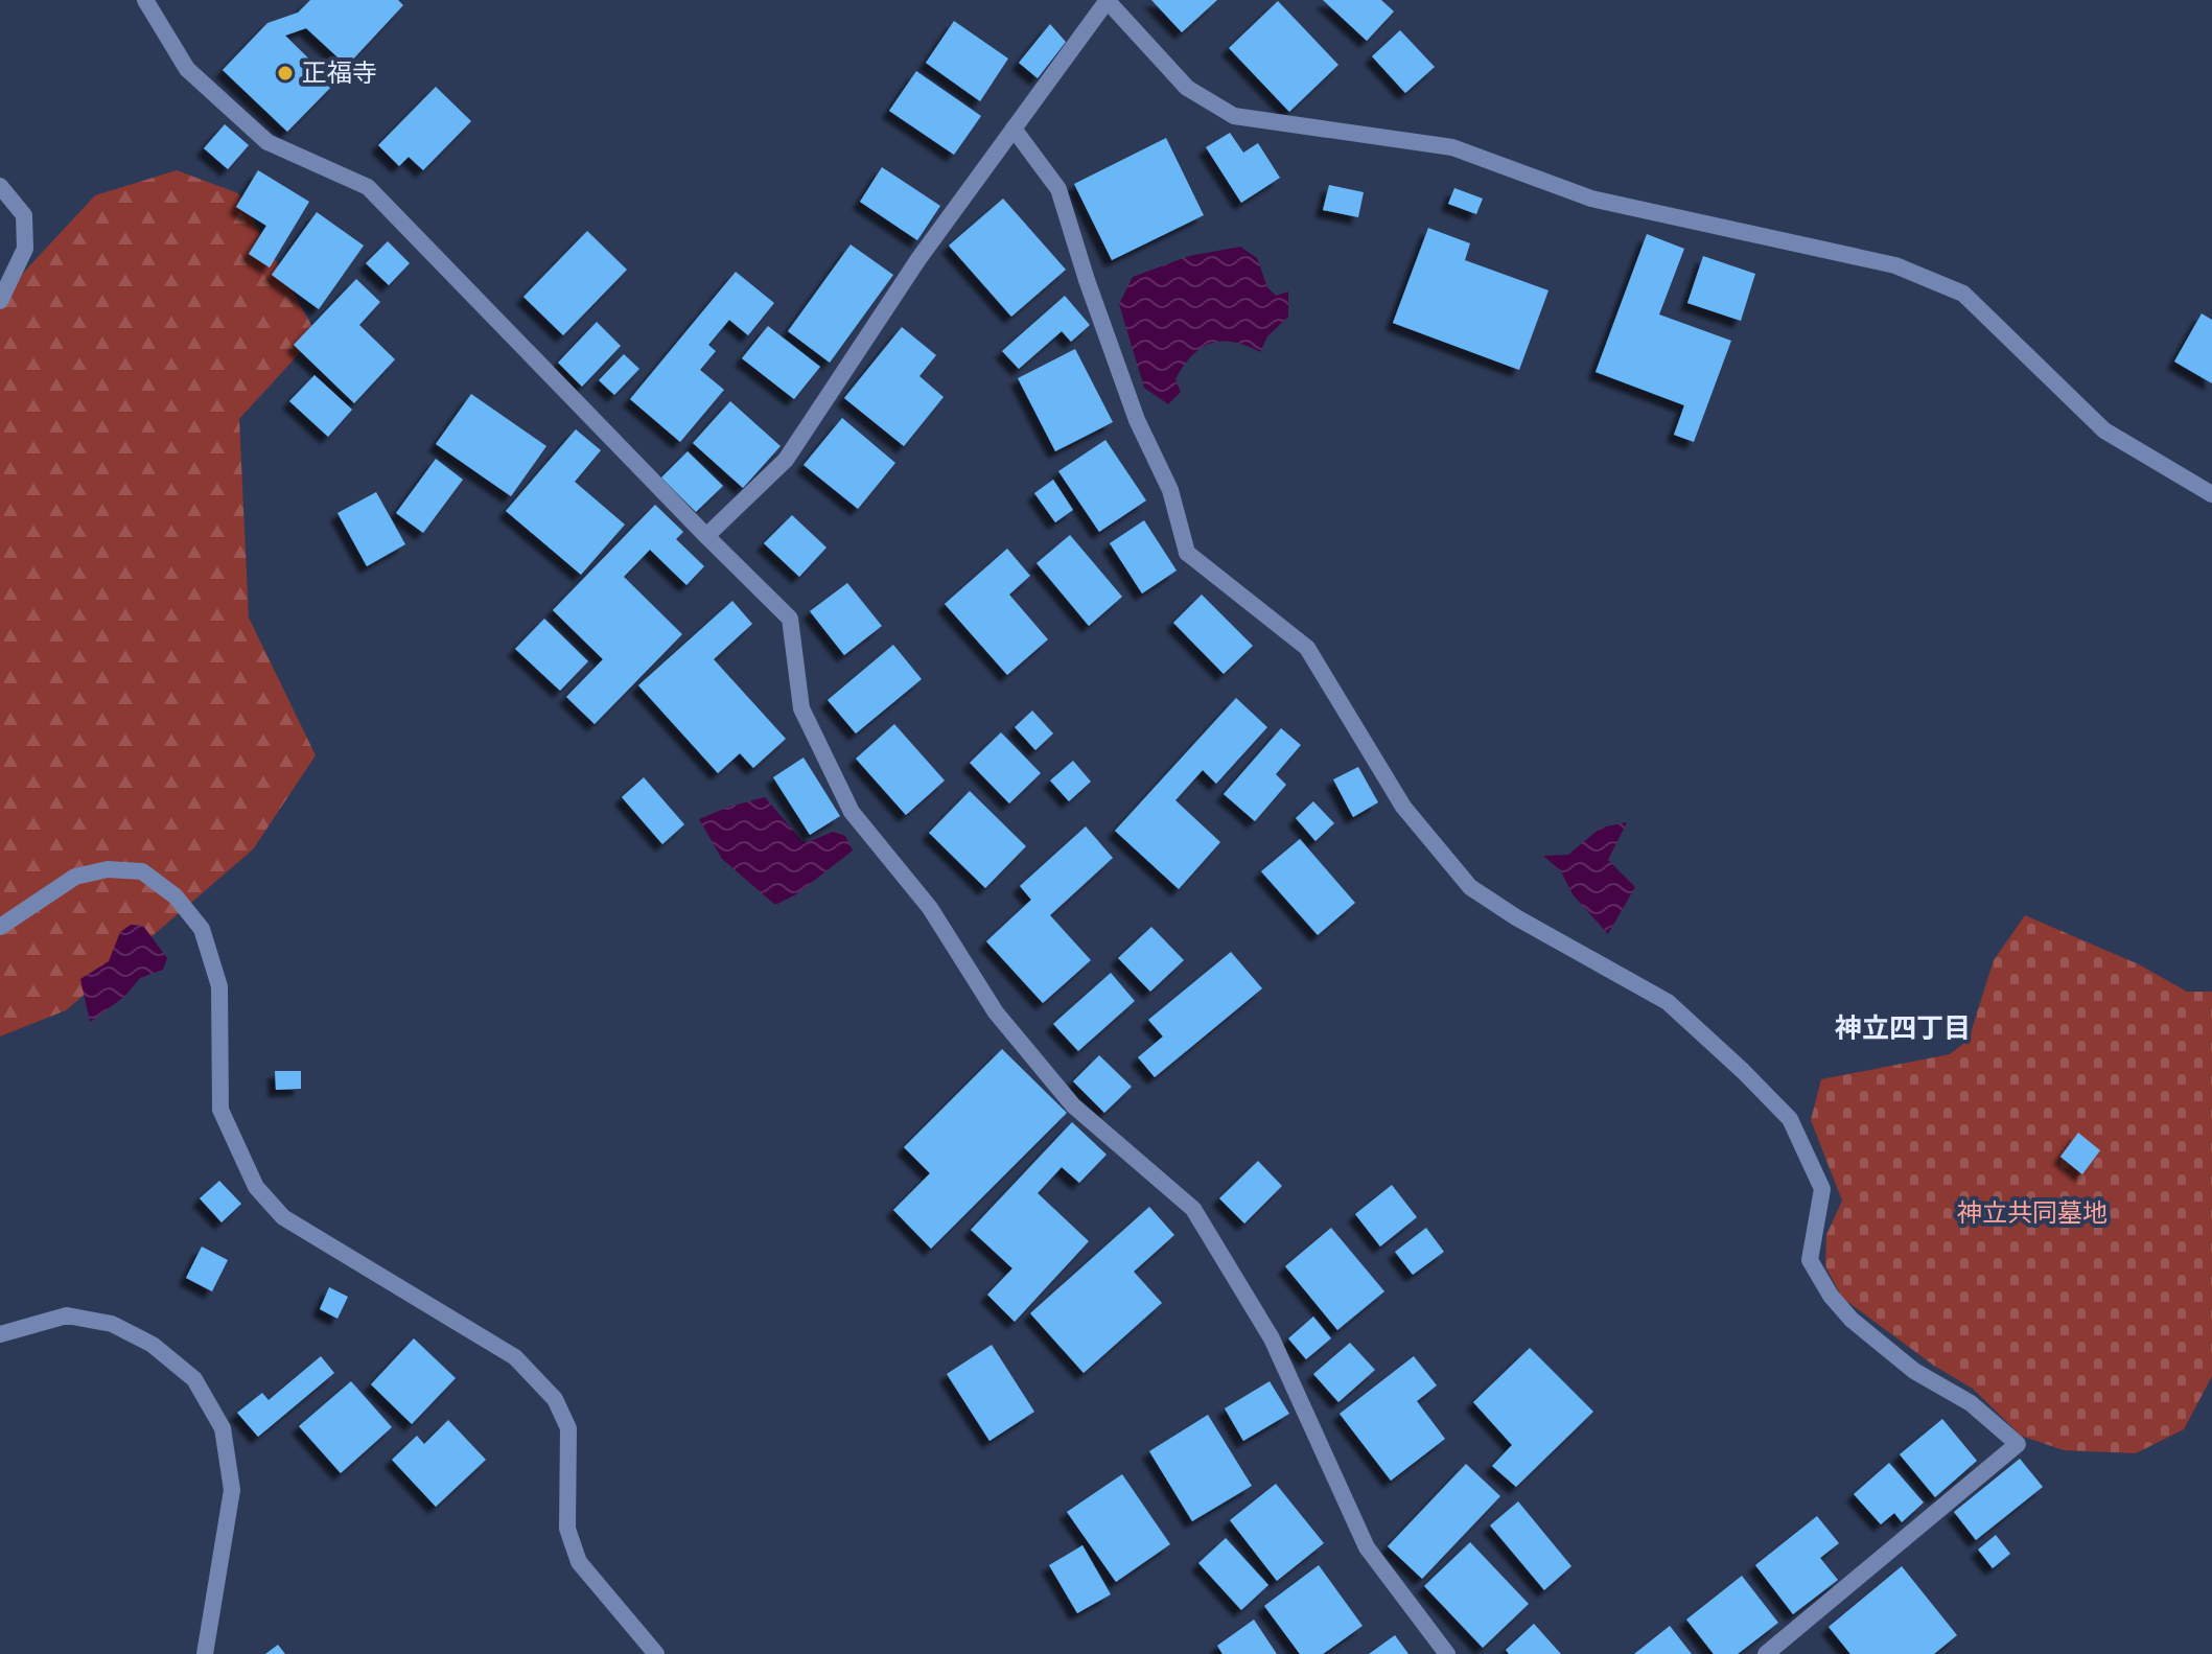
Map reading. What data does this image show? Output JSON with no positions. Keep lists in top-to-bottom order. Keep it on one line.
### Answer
{"districts":["神立四丁目"],"parks":["神立共同墓地"],"places":["正福寺"]}
